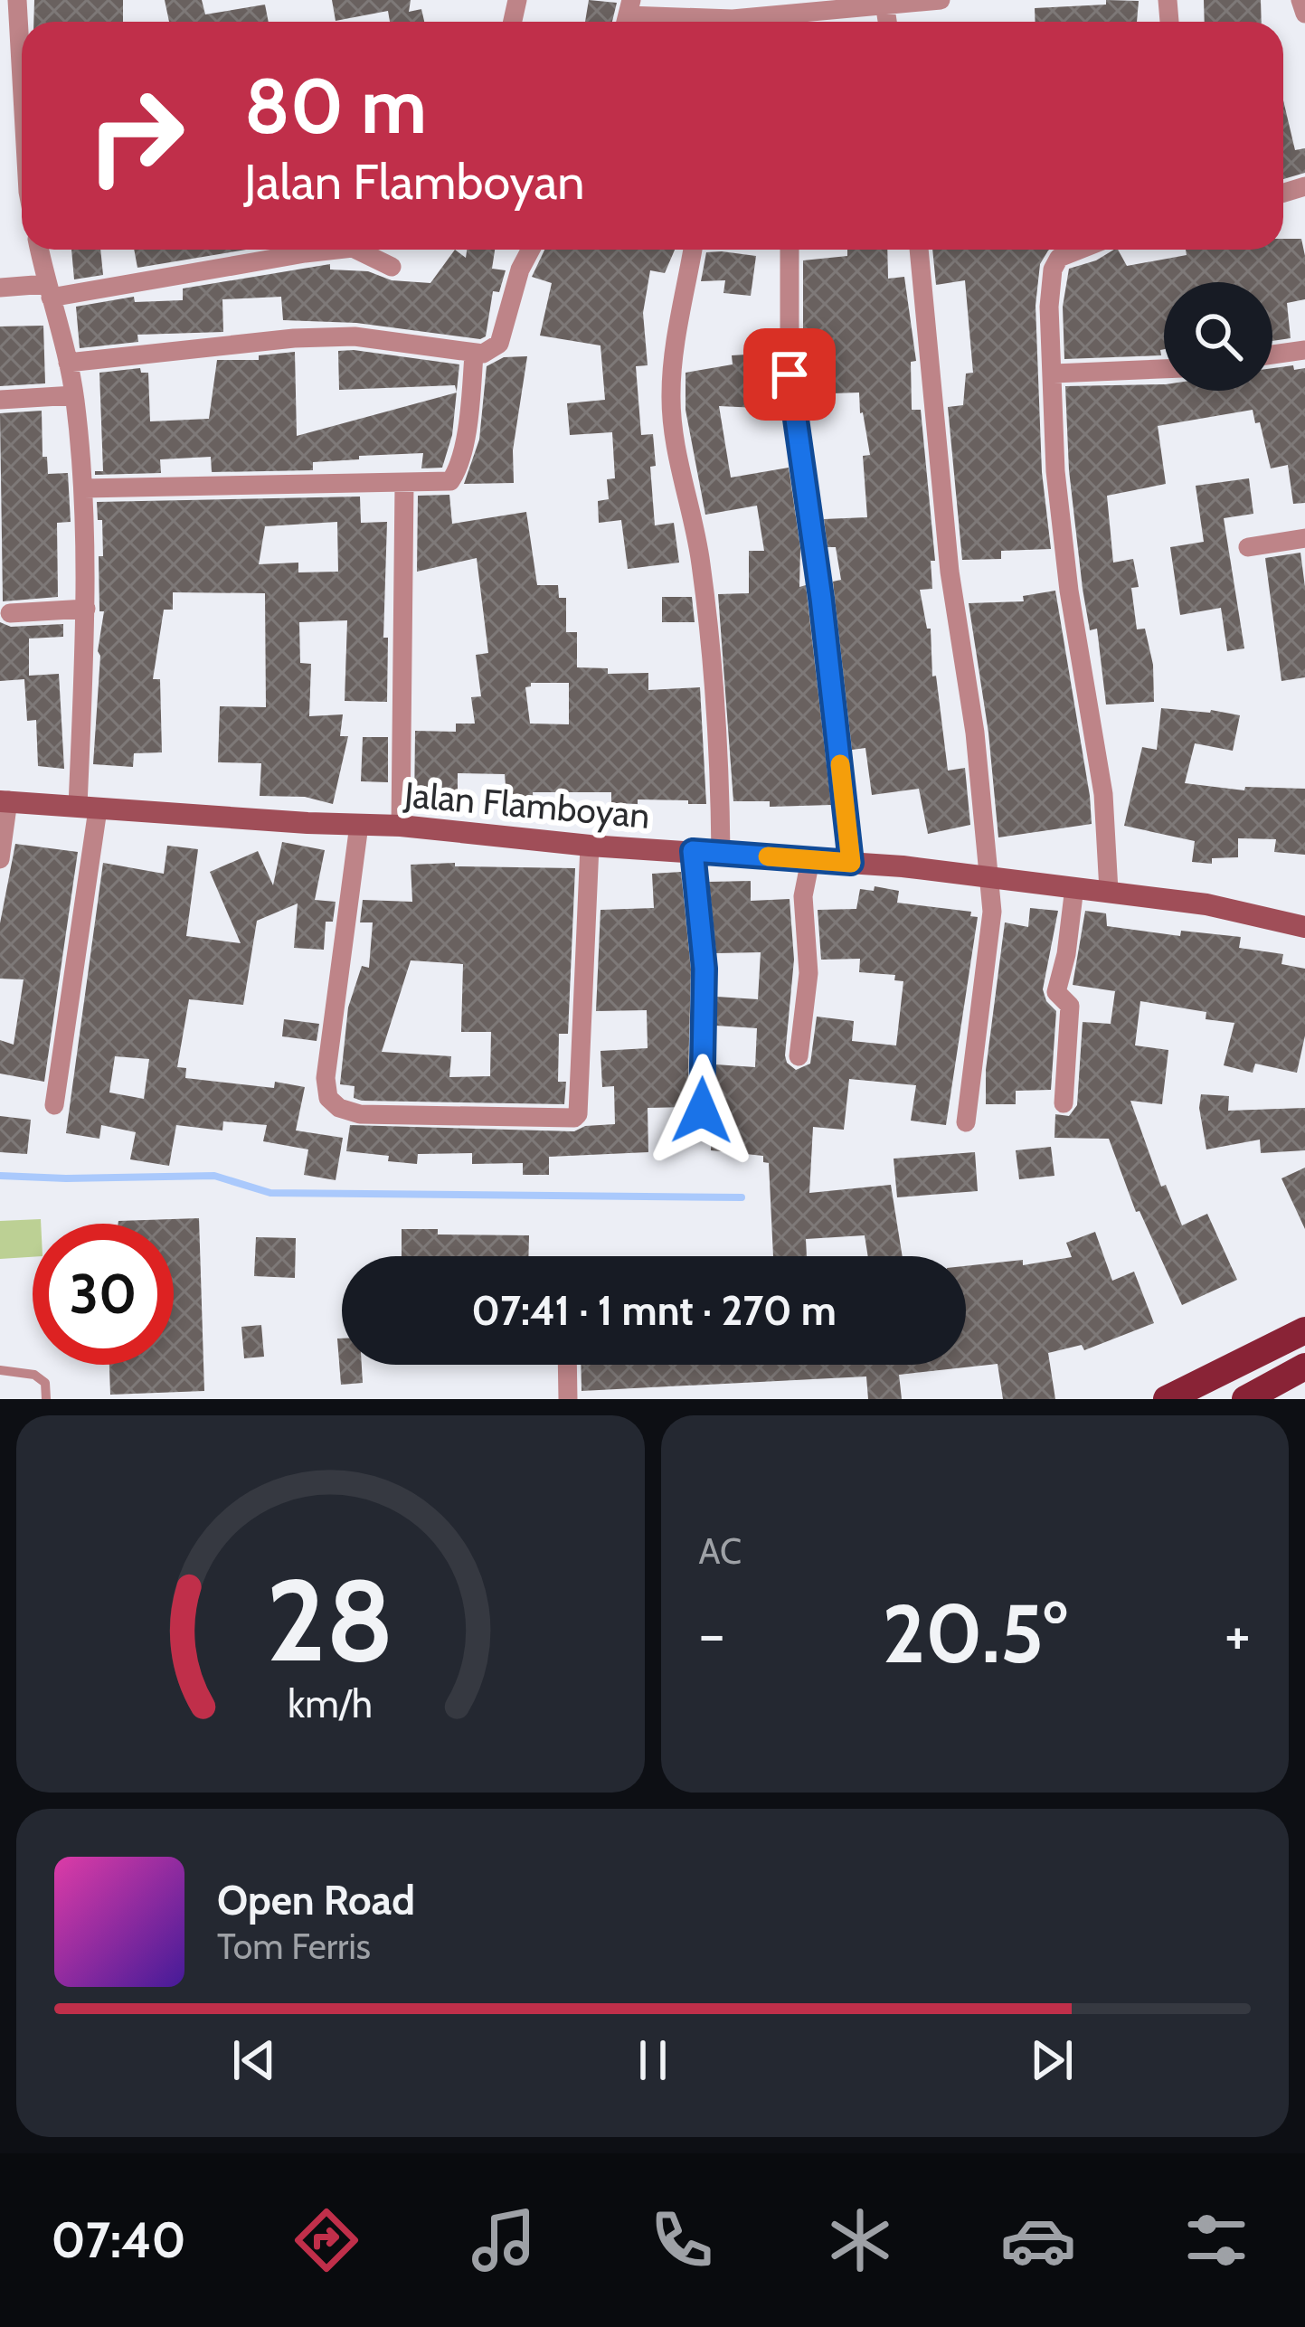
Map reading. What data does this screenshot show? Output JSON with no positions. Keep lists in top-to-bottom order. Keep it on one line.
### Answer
{"streets":{"street":["Jalan Flamboyan"]},"page":{"turn":["80 m","Jalan Flamboyan"],"limit":"30","trip":"07:41 · 1 mnt · 270 m","tile":"AC","heat":["−","20.5°","+"],"song":["Open Road","Tom Ferris"],"tabs":"07:40","gauge":["28","km/h"]}}
